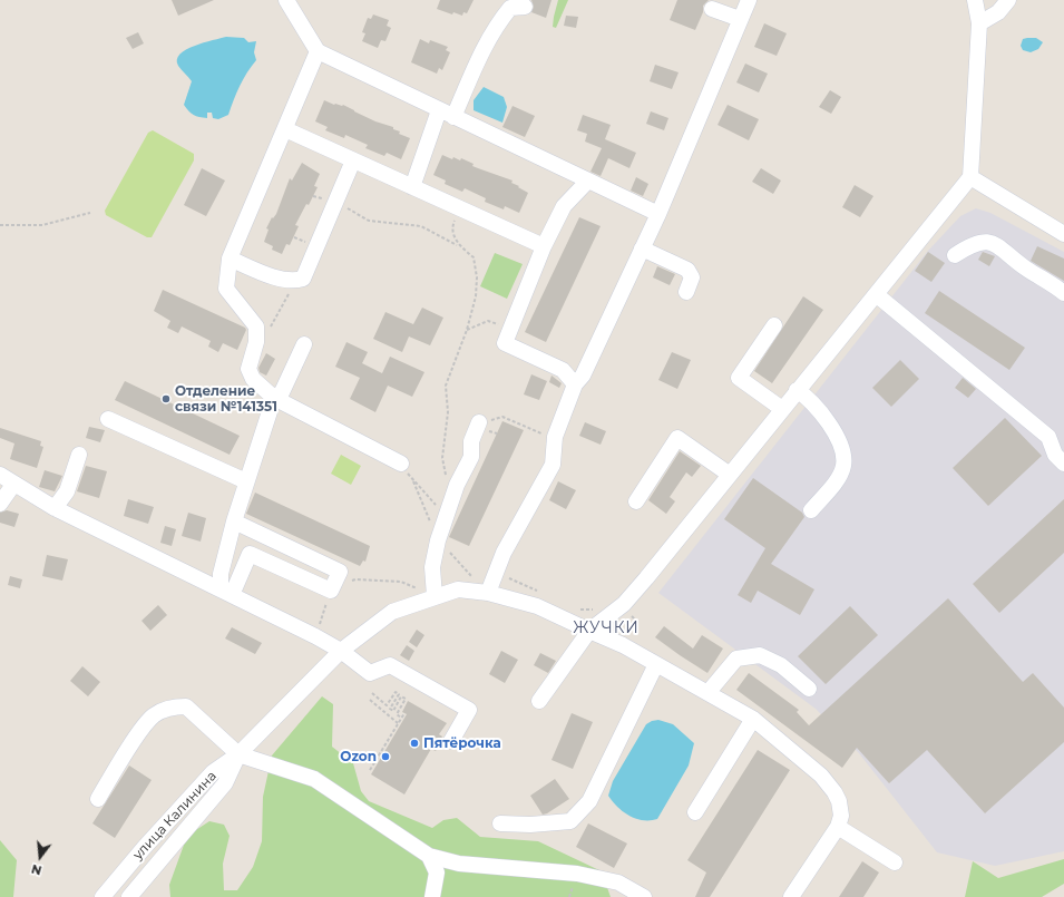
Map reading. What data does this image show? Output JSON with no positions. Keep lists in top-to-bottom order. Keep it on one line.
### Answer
{"streets":{"street":["улица Калинина"]},"districts":["ЖУЧКИ"],"places":["Отделение связи №141351","Пятёрочка","Ozon"],"north":"bottom"}
